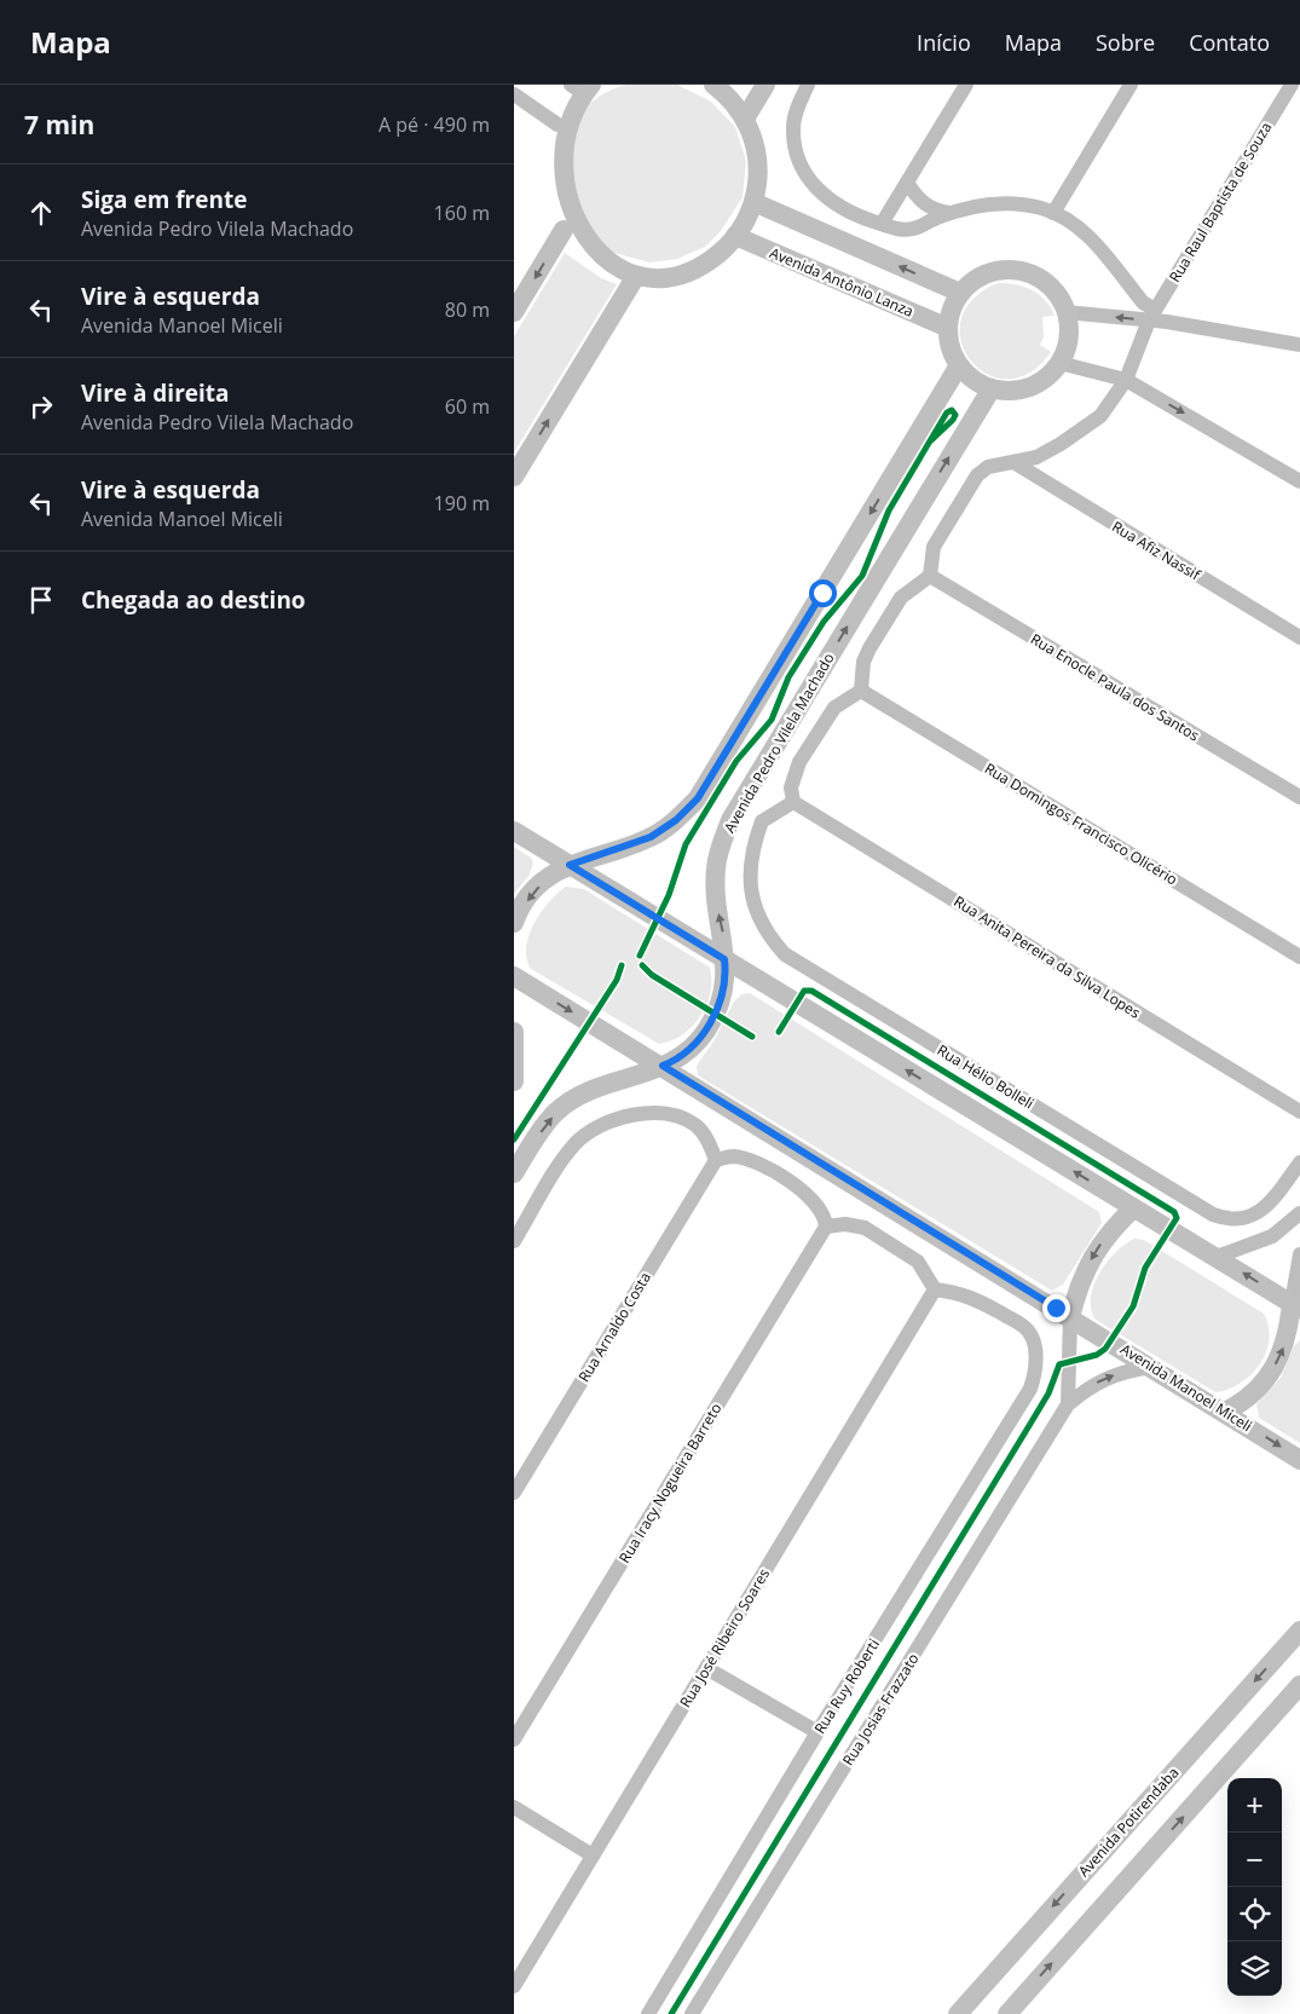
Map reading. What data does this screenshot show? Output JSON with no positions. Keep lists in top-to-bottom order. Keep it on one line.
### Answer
{"streets":{"street":["Rua Raul Baptista de Souza","Avenida Antônio Lanza","Rua Afiz Nassif","Rua Enocle Paula dos Santos","Avenida Pedro Vilela Machado","Rua Domingos Francisco Olicério","Rua Anita Pereira da Silva Lopes","Rua Hélio Bolleli","Rua Arnaldo Costa","Avenida Manoel Miceli","Rua Iracy Nogueira Barreto","Rua José Ribeiro Soares","Rua Ruy Roberti","Rua Josias Frazzato","Avenida Potirendaba"]},"crossings":[["Rua Raul Baptista de Souza","Rua Afiz Nassif"],["Rua Raul Baptista de Souza","Rua Enocle Paula dos Santos"],["Avenida Antônio Lanza","Avenida Pedro Vilela Machado"],["Avenida Pedro Vilela Machado","Avenida Manoel Miceli"],["Rua Anita Pereira da Silva Lopes","Rua Hélio Bolleli"],["Avenida Manoel Miceli","Rua Josias Frazzato"],["Rua José Ribeiro Soares","Rua Ruy Roberti"]],"page":{"header":"Mapa","nav":["Início","Mapa","Sobre","Contato"],"heading":["7 min","A pé · 490 m"],"list":[["Siga em frente","Avenida Pedro Vilela Machado","160 m"],["Vire à esquerda","Avenida Manoel Miceli","80 m"],["Vire à direita","Avenida Pedro Vilela Machado","60 m"],["Vire à esquerda","Avenida Manoel Miceli","190 m"],"Chegada ao destino"],"map_buttons":["+","−"]}}
